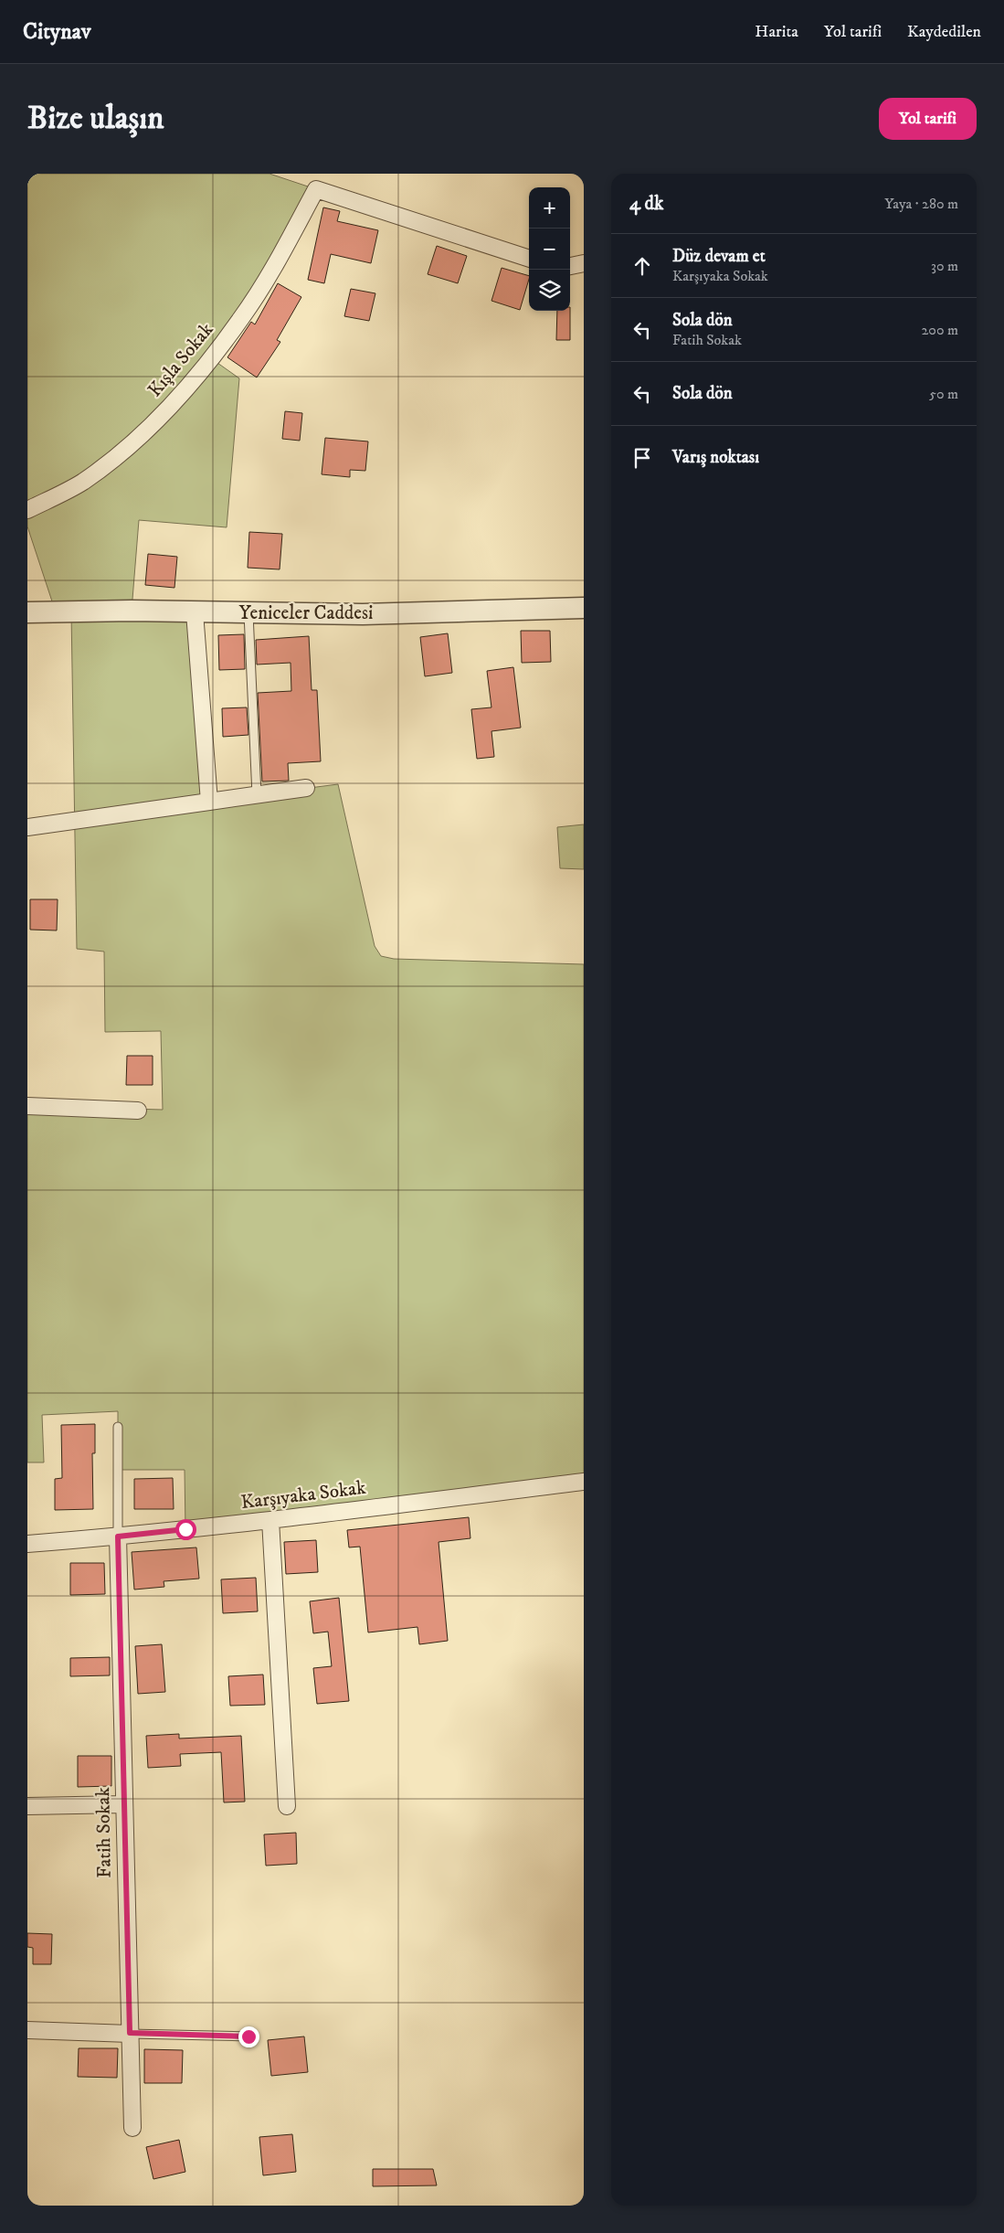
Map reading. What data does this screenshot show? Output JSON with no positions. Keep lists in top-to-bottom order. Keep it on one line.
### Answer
{"streets":{"street":["Kışla Sokak","Yeniceler Caddesi","Karşıyaka Sokak","Fatih Sokak"]},"crossings":[["Karşıyaka Sokak","Fatih Sokak"]],"page":{"header":"Citynav","nav":["Harita","Yol tarifi","Kaydedilen"],"buttons":"Yol tarifi","title":"Bize ulaşın","heading":["4 dk","Yaya · 280 m"],"map_buttons":["+","−"],"list":[["Düz devam et","Karşıyaka Sokak","30 m"],["Sola dön","Fatih Sokak","200 m"],["Sola dön","50 m"],"Varış noktası"]}}
